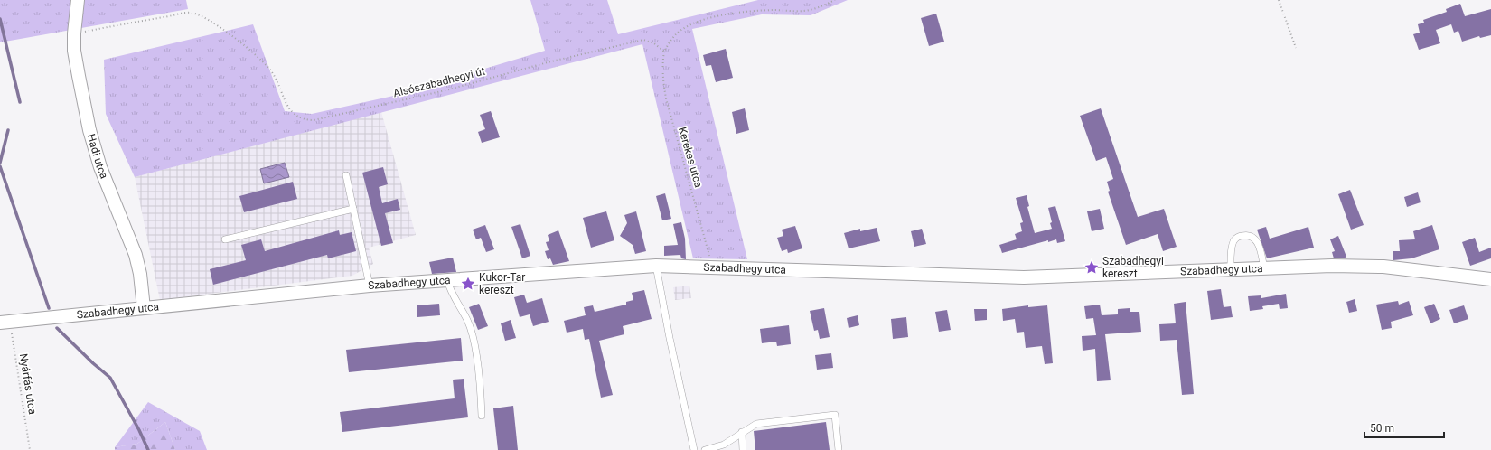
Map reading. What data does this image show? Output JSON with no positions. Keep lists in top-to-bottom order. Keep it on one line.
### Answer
{"streets":{"street":["Hadi utca","Szabadhegy utca"],"path":["Alsószabadhegyi út","Kerekes utca","Nyárfás utca"]},"crossings":[["Alsószabadhegyi út","Hadi utca"],["Alsószabadhegyi út","Kerekes utca"],["Hadi utca","Szabadhegy utca"],["Kerekes utca","Szabadhegy utca"],["Szabadhegy utca","Nyárfás utca"]],"places":{"place":["Szabadhegyi kereszt","Kukor-Tar kereszt"]},"scale_bar":"50 m"}
